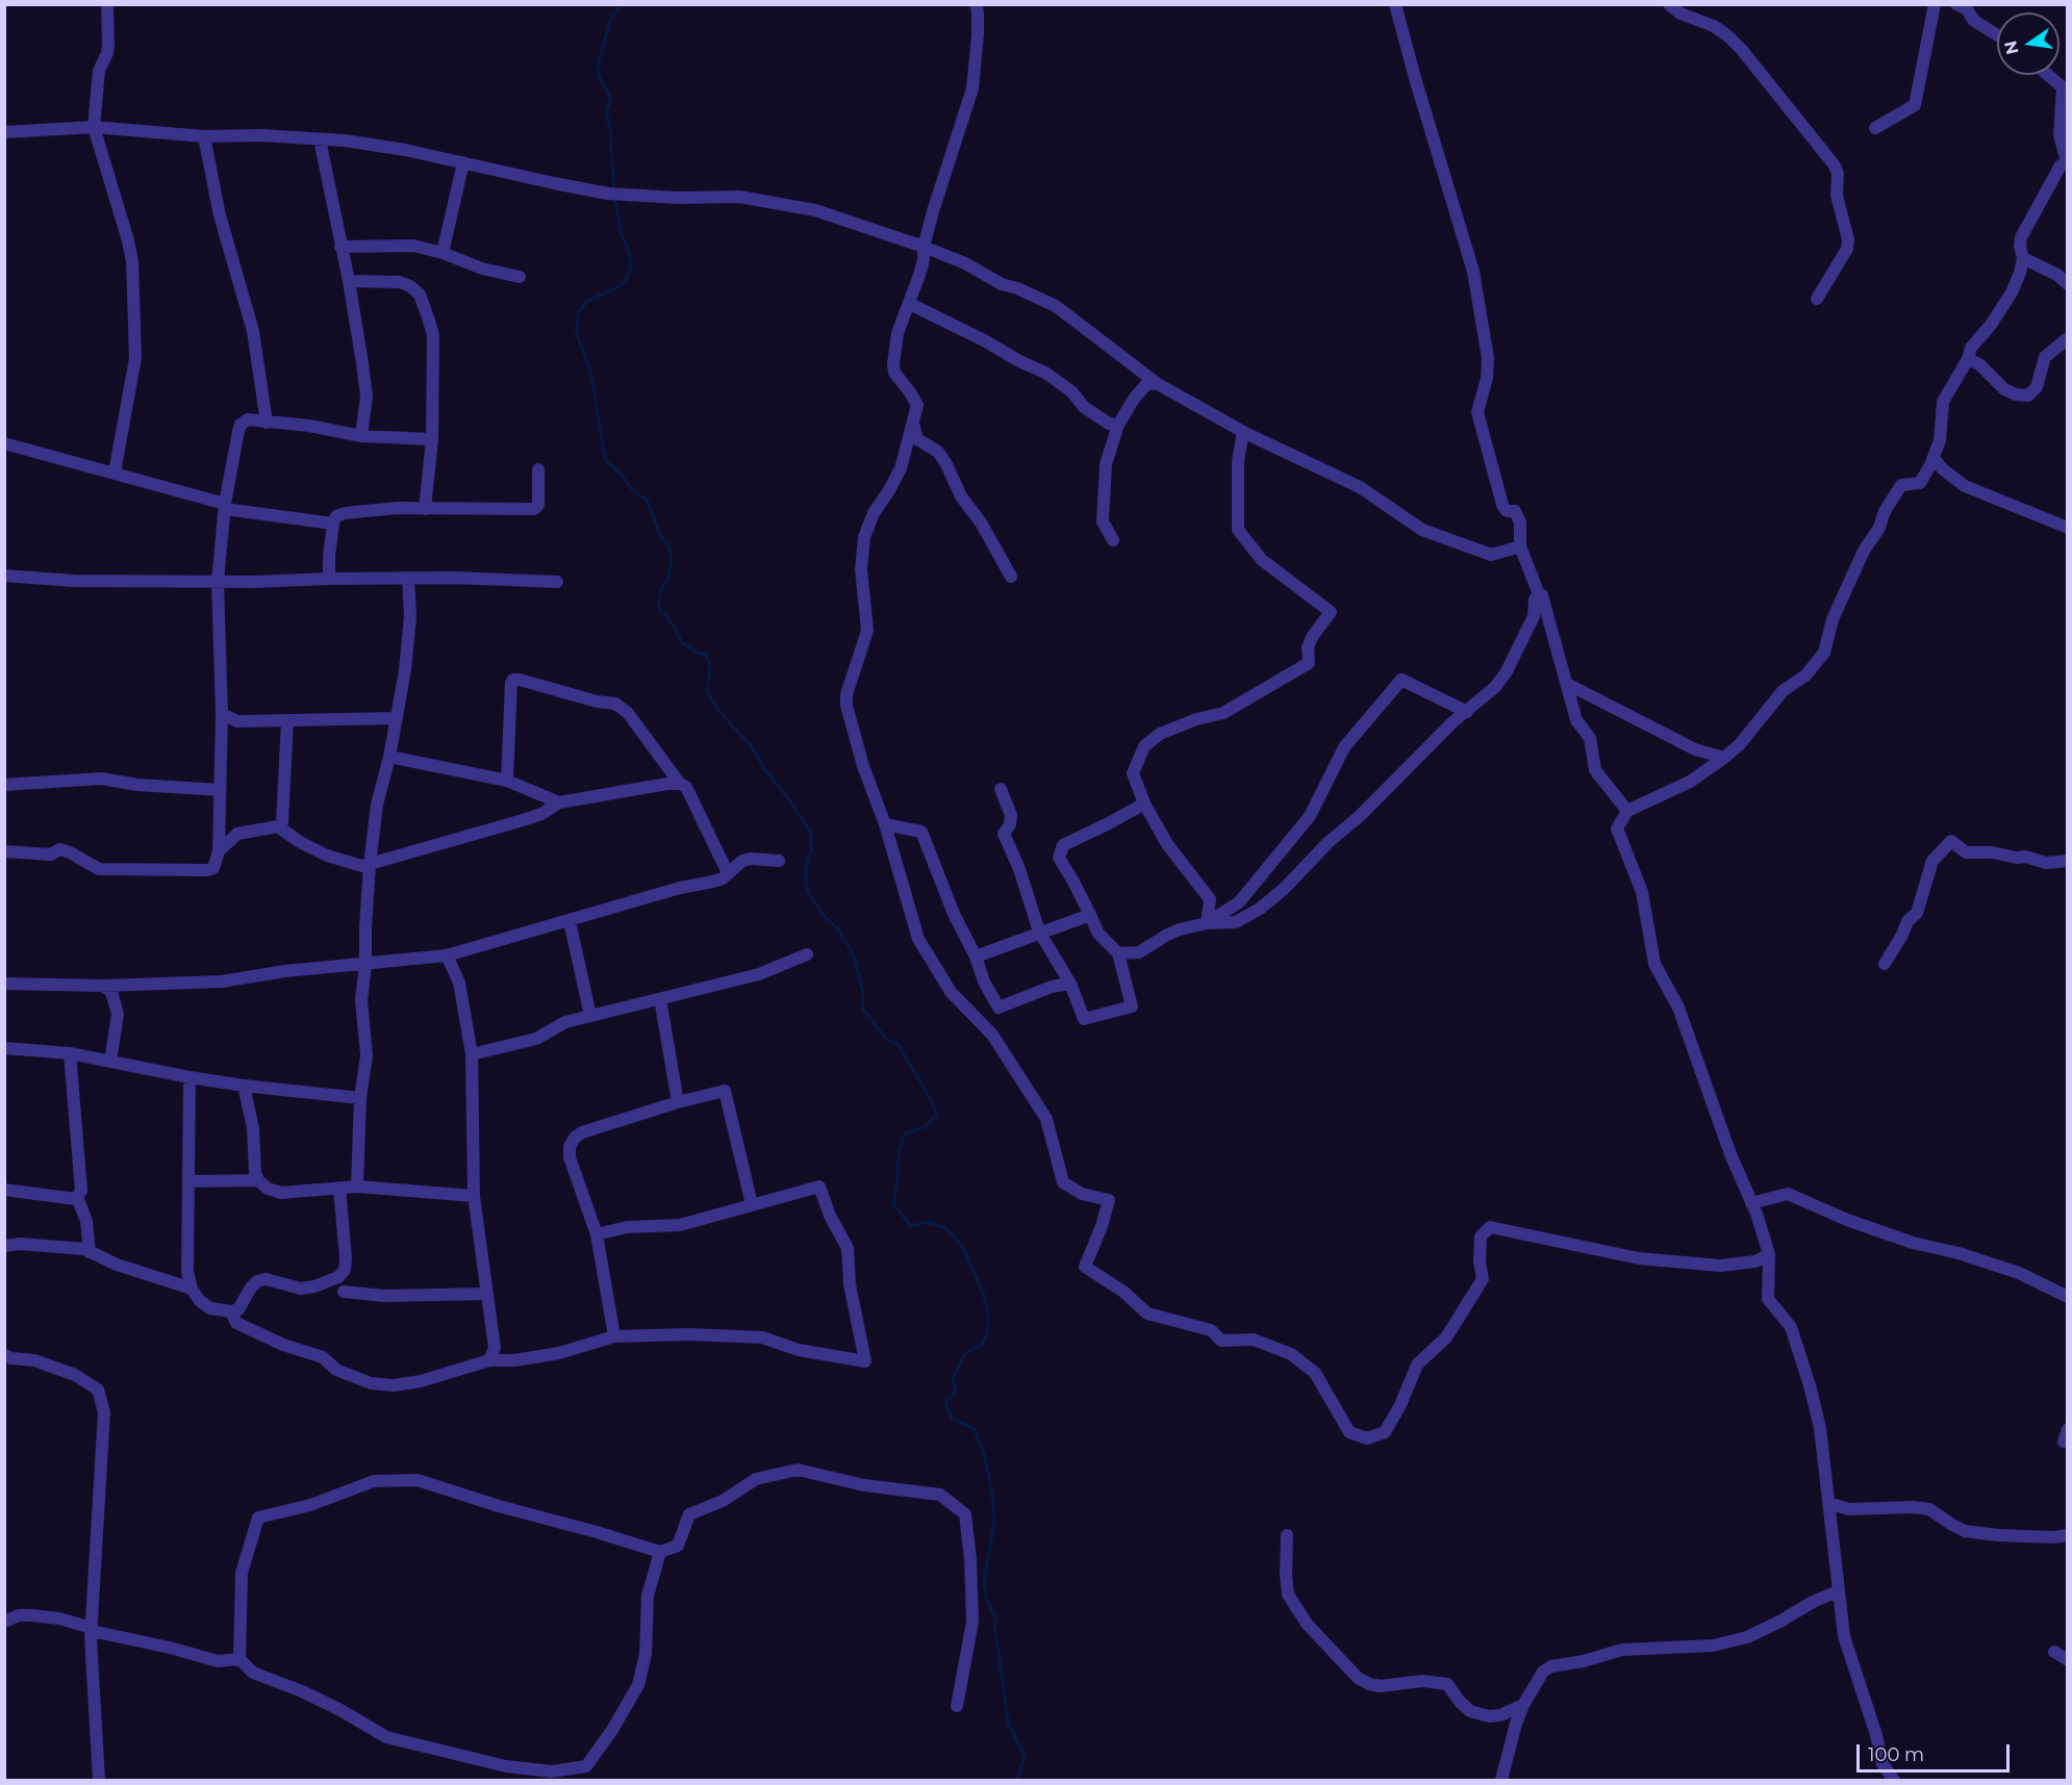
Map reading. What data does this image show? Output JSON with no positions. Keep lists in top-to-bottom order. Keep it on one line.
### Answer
{"scale_bar":"100 m","north":"left"}
